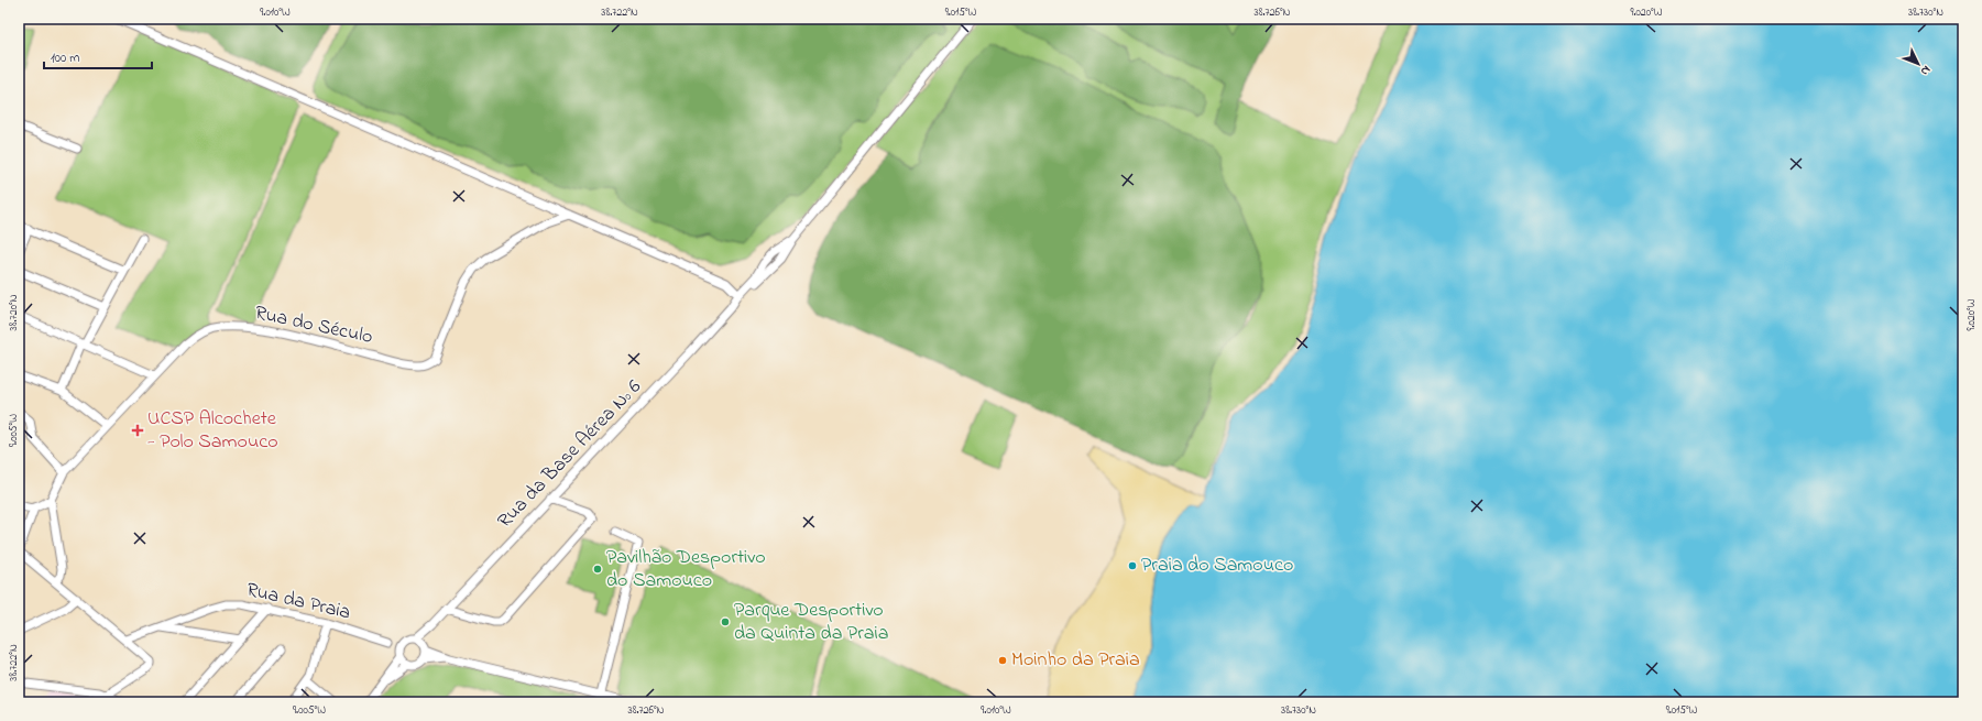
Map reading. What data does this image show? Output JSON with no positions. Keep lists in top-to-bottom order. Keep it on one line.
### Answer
{"streets":{"street":["Rua do Século","Rua da Base Aérea Nº 6","Rua da Praia"]},"places":{"health":["UCSP Alcochete - Polo Samouco"],"other":["Praia do Samouco","Pavilhão Desportivo do Samouco","Parque Desportivo da Quinta da Praia","Moinho da Praia"]},"scale_bar":"100 m","north":"bottom right","coordinates":["9.010°W","38.722°N","9.015°W","38.726°N","9.020°W","38.730°N","38.720°N","9.005°W"]}
